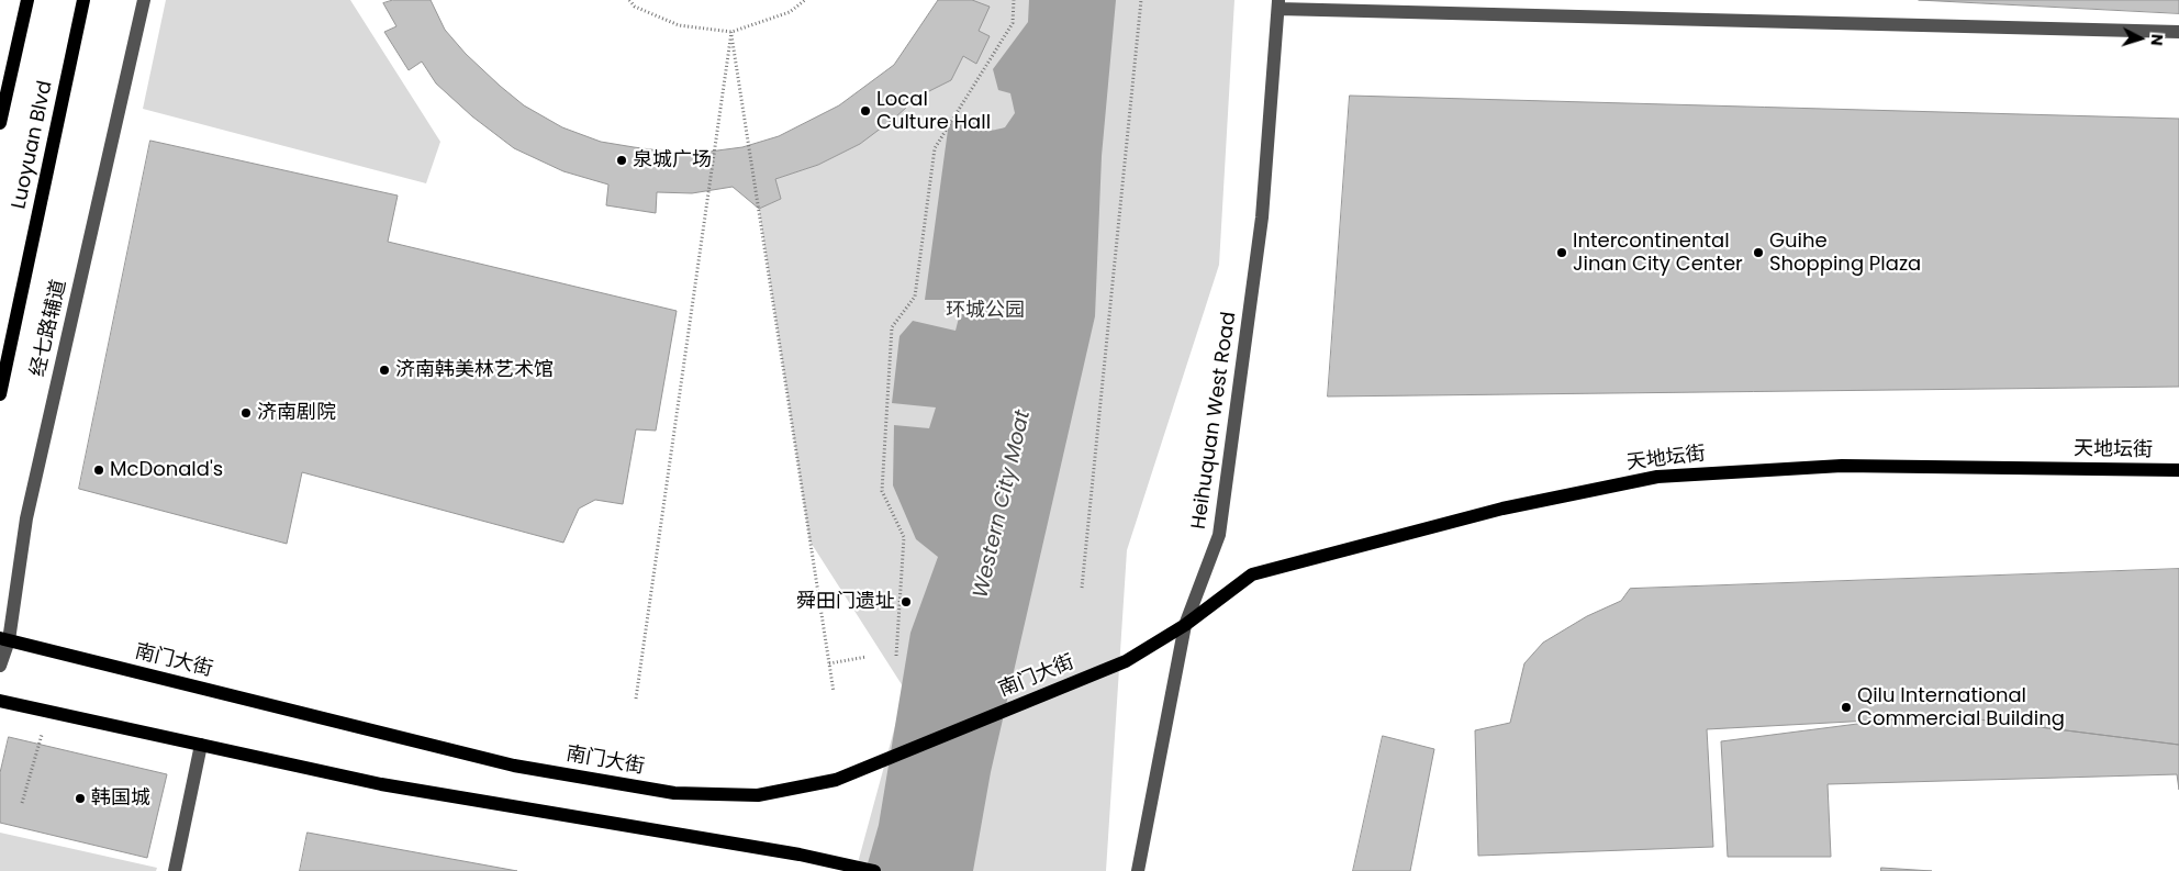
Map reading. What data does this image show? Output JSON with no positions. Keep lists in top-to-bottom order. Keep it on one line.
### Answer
{"streets":{"main road":["Luoyuan Blvd","天地坛街","南门大街"],"street":["经七路辅道","Heihuquan West Road"]},"crossings":[["经七路辅道","南门大街"],["Heihuquan West Road","天地坛街"],["Heihuquan West Road","南门大街"],["天地坛街","南门大街"]],"water":["Western City Moat"],"parks":["环城公园"],"places":["Local Culture Hall","泉城广场","Intercontinental Jinan City Center","Guihe Shopping Plaza","济南韩美林艺术馆","济南剧院","McDonald's","舜田门遗址","Qilu International Commercial Building","韩国城"],"north":"right"}
